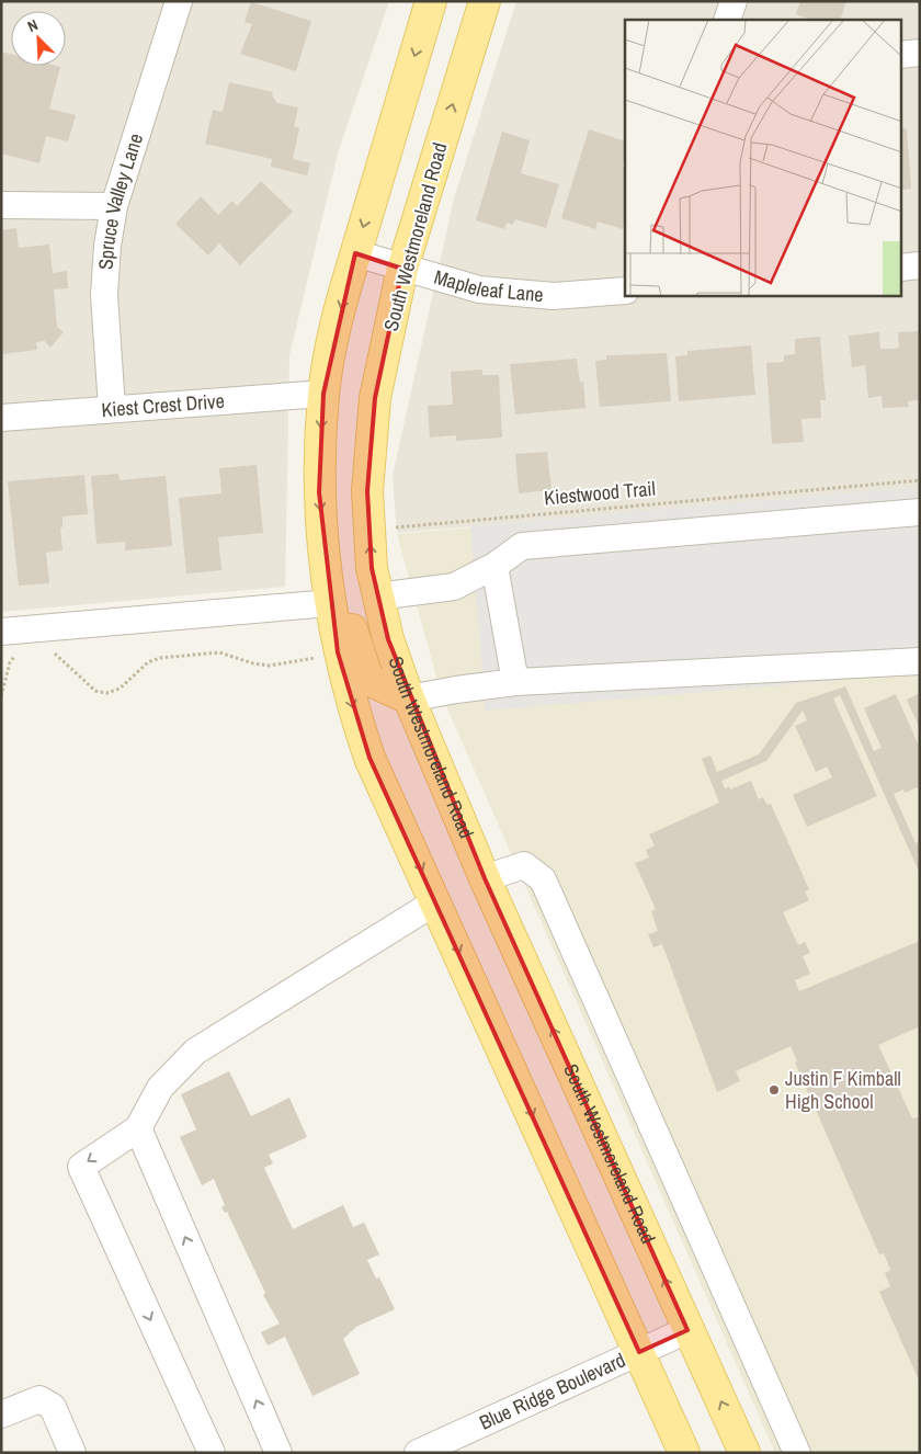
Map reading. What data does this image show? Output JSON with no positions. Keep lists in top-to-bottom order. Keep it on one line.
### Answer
{"streets":{"main road":["South Westmoreland Road"],"street":["Spruce Valley Lane","Mapleleaf Lane","Kiest Crest Drive","Blue Ridge Boulevard"],"path":["Kiestwood Trail"]},"crossings":[["Spruce Valley Lane","Kiest Crest Drive"],["South Westmoreland Road","Mapleleaf Lane"],["South Westmoreland Road","Blue Ridge Boulevard"]],"places":["Justin F Kimball High School"],"north":"top left"}
